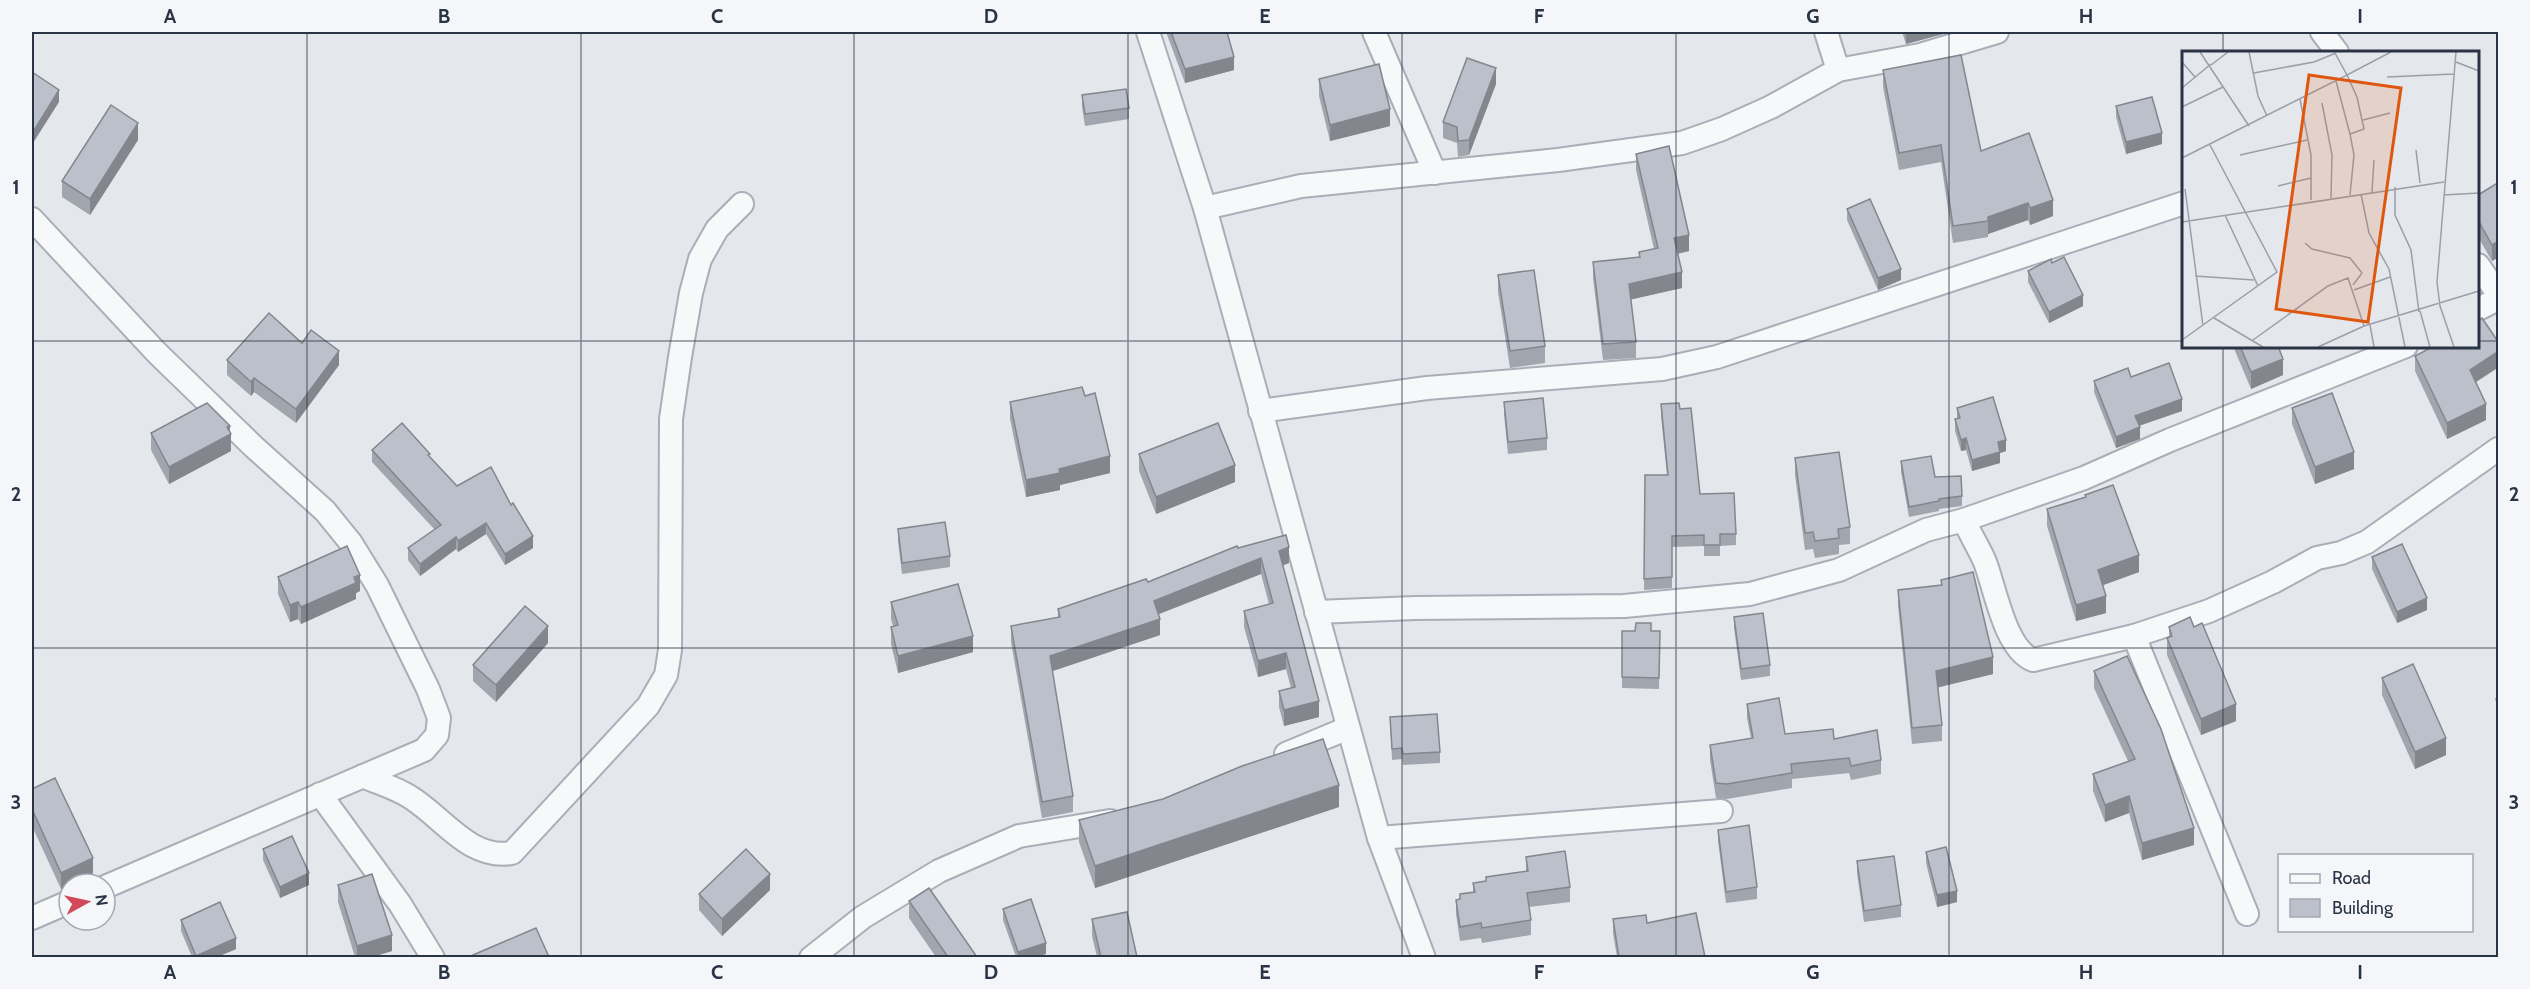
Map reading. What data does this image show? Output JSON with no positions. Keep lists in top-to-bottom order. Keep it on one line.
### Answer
{"legend":["Road","Building"],"north":"right","grid":{"columns":["A","B","C","D","E","F","G","H","I"],"rows":["1","2","3"]}}
